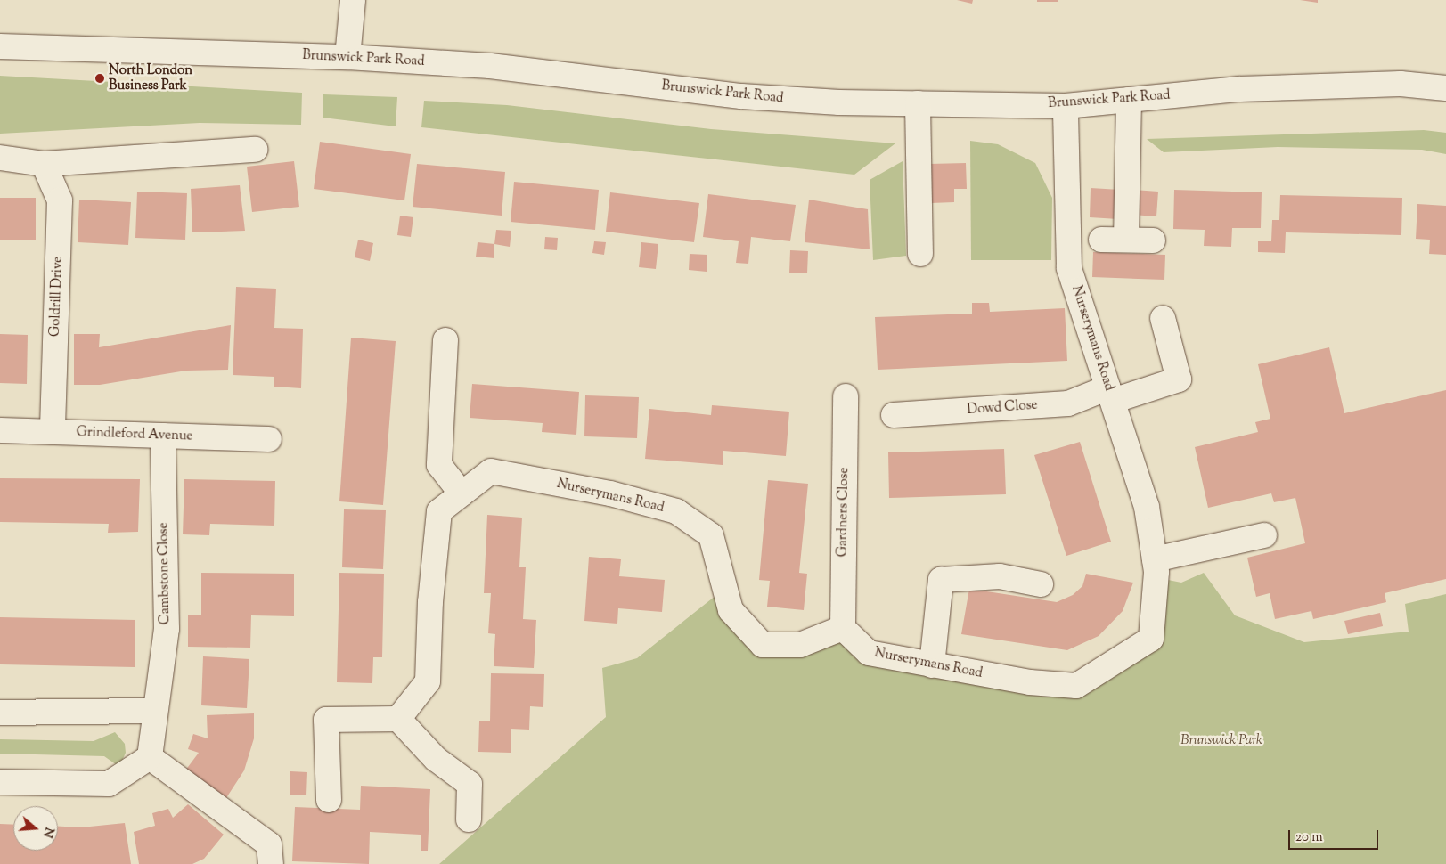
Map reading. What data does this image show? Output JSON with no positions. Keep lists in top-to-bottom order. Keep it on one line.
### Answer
{"streets":{"street":["Brunswick Park Road","Goldrill Drive","Nurserymans Road","Dowd Close","Grindleford Avenue","Gardners Close","Cambstone Close"]},"crossings":[["Brunswick Park Road","Nurserymans Road"],["Goldrill Drive","Grindleford Avenue"],["Nurserymans Road","Dowd Close"],["Nurserymans Road","Gardners Close"],["Grindleford Avenue","Cambstone Close"]],"parks":["Brunswick Park"],"places":["North London Business Park"],"scale_bar":"20 m","north":"right"}
